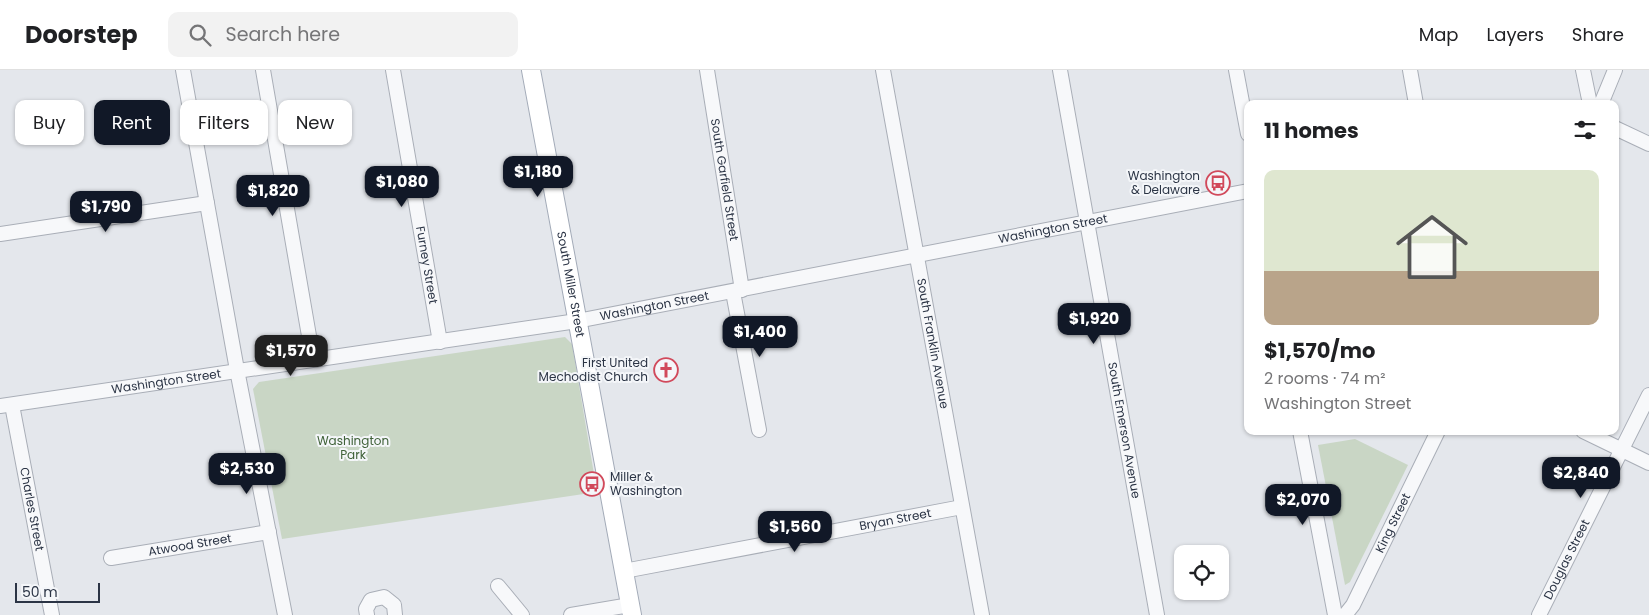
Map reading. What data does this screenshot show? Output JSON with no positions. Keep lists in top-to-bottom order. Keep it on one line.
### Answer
{"streets":{"main road":["South Miller Street"],"street":["South Garfield Street","Washington Street","Furney Street","South Franklin Avenue","South Emerson Avenue","Charles Street","Bryan Street","King Street","Atwood Street","Douglas Street"]},"crossings":[["South Garfield Street","Washington Street"],["Washington Street","Furney Street"],["Washington Street","South Miller Street"],["Washington Street","South Franklin Avenue"],["Washington Street","South Emerson Avenue"],["Washington Street","Charles Street"],["South Miller Street","Bryan Street"],["South Franklin Avenue","Bryan Street"]],"parks":["Washington Park"],"places":{"bus stop":["Washington & Delaware","Miller & Washington"],"church":["First United Mechodist Church"]},"scale_bar":"50 m","page":{"header":"Doorstep","search":"Search here","nav":["Map","Layers","Share"],"chip":["Buy","Rent","Filters","New"],"heading":"11 homes","price":["$1,180","$1,080","$1,820","$1,790","$1,920","$1,400","$1,570","$2,530","$2,840","$2,070","$1,560"],"list":[{"name":"$1,570/mo","note":"2 rooms · 74 m² · Washington Street"}],"scale":"50 m"}}
